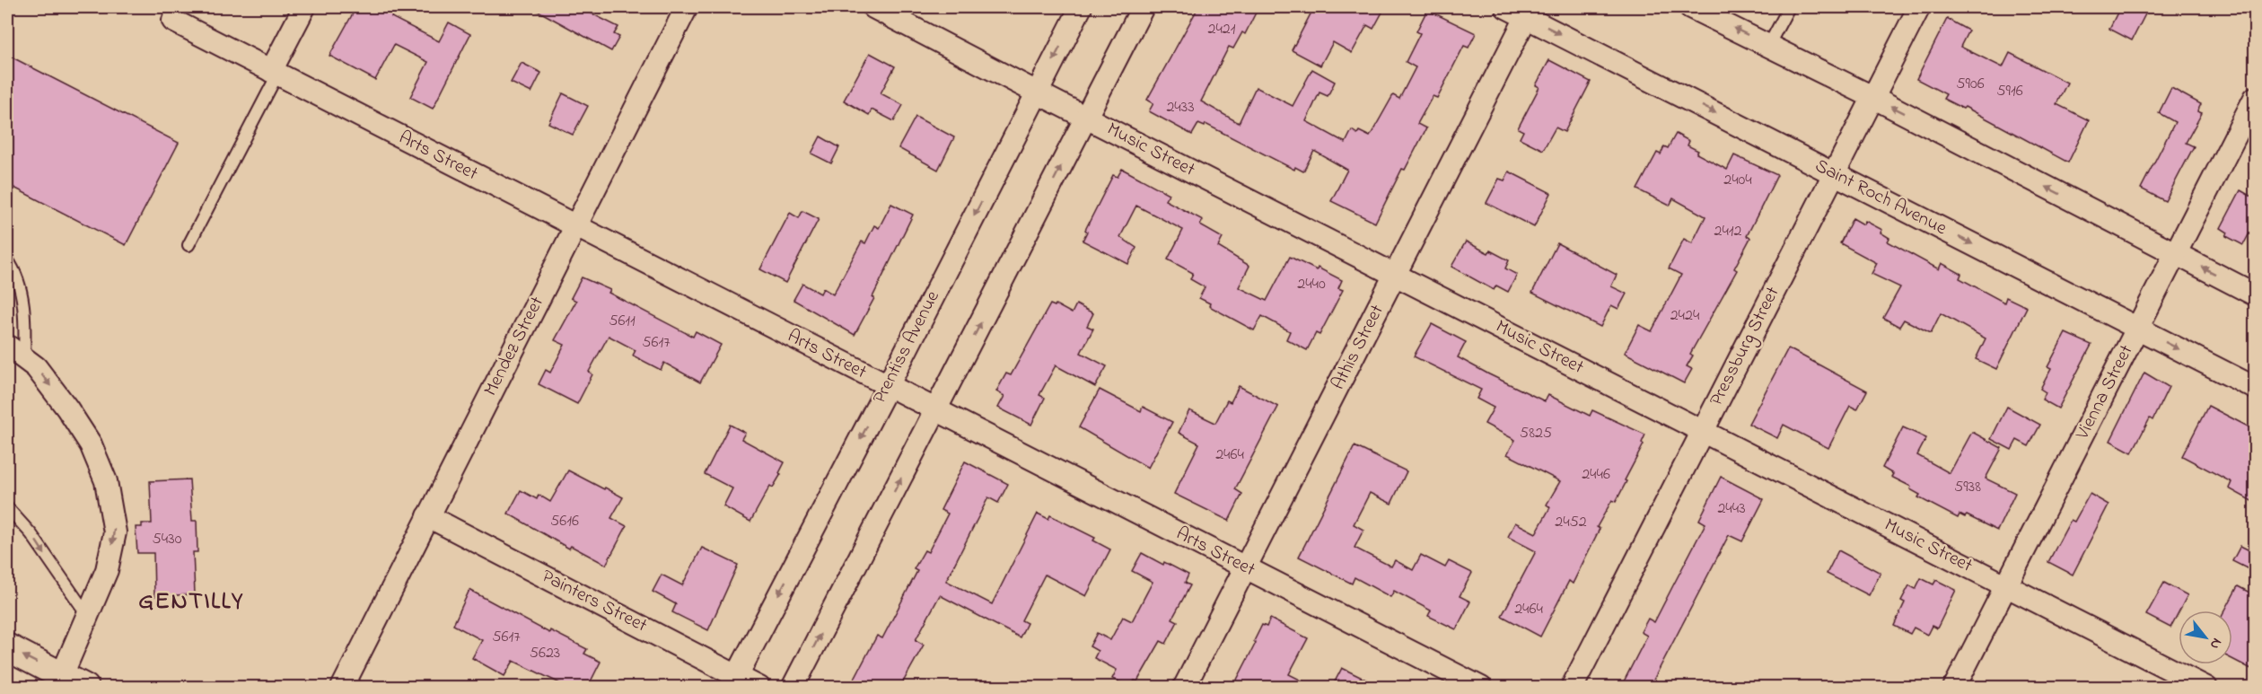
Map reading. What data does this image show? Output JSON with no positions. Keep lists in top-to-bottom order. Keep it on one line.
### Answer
{"streets":{"street":["Music Street","Arts Street","Saint Roch Avenue","Mendez Street","Pressburg Street","Prentiss Avenue","Athis Street","Vienna Street","Painters Street"]},"crossings":[["Music Street","Pressburg Street"],["Music Street","Prentiss Avenue"],["Music Street","Athis Street"],["Music Street","Vienna Street"],["Arts Street","Mendez Street"],["Arts Street","Prentiss Avenue"],["Arts Street","Athis Street"],["Saint Roch Avenue","Pressburg Street"],["Saint Roch Avenue","Athis Street"],["Saint Roch Avenue","Vienna Street"],["Mendez Street","Painters Street"],["Prentiss Avenue","Painters Street"]],"districts":["GENTILLY"],"house_numbers":["2421","5906","5916","2433","2404","2412","2440","2424","5611","5617","5825","2464","2446","5938","2443","5616","2452","5430","2464","5617","5623"],"north":"bottom right"}
